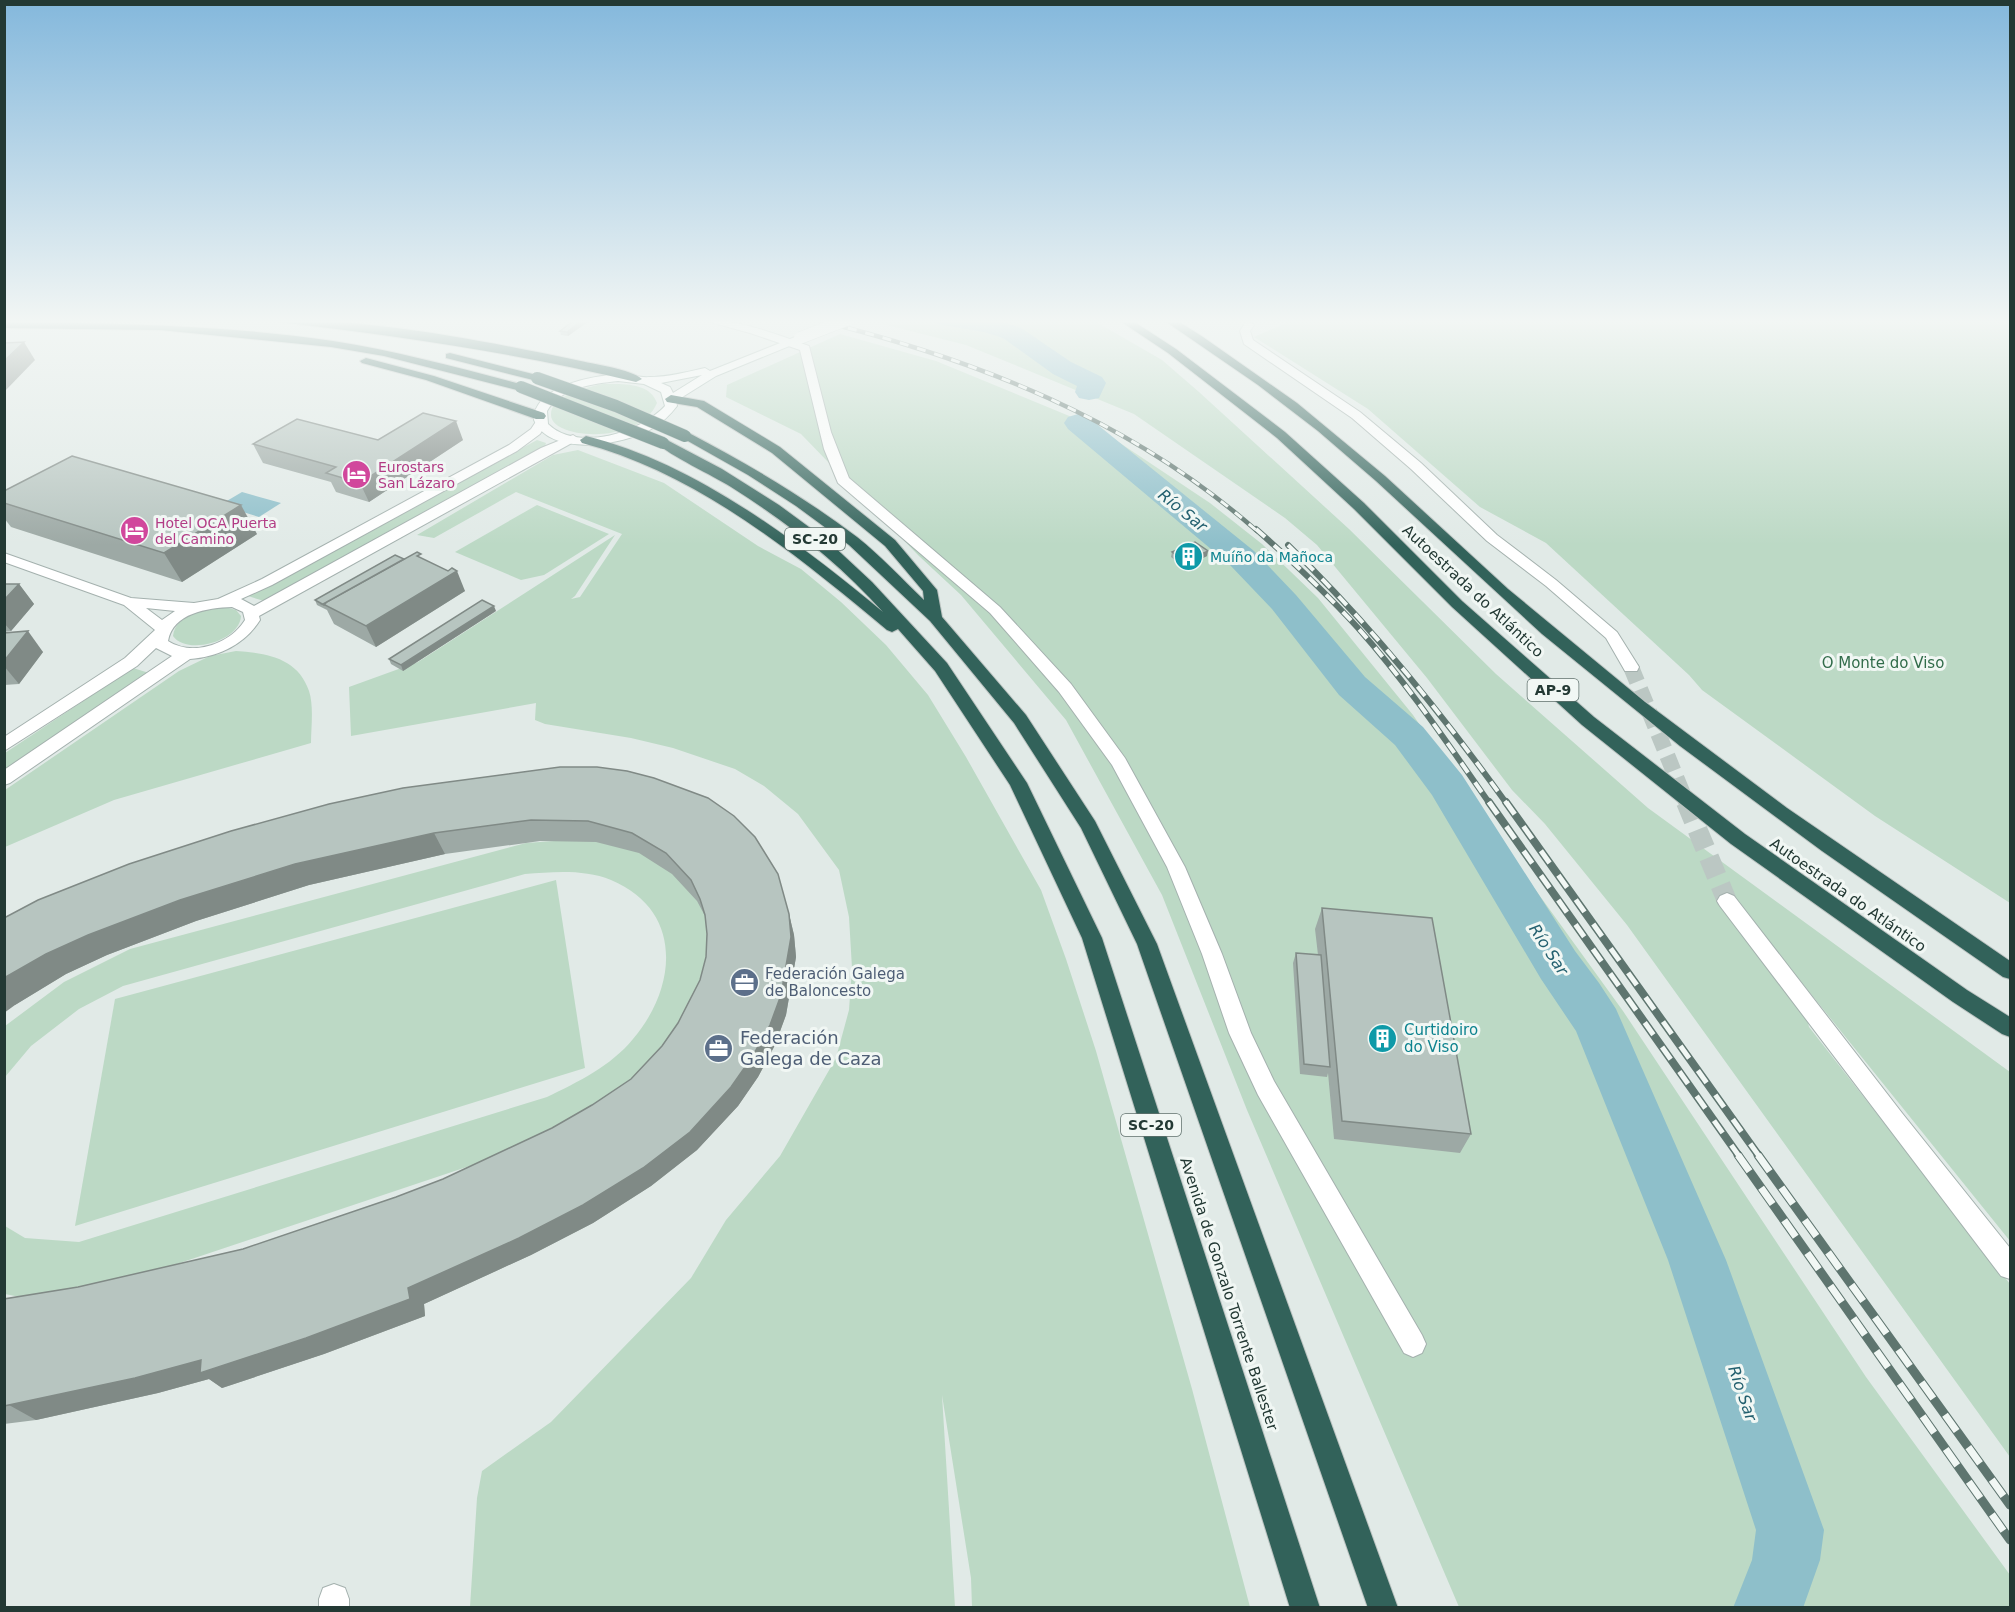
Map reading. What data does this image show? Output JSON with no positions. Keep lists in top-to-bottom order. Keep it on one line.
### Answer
{"streets":{"highway":["SC-20","Autoestrada do Atlántico","AP-9","Avenida de Gonzalo Torrente Ballester"]},"water":["Río Sar"],"parks":["O Monte do Viso"],"places":{"hotel":["Eurostars San Lázaro","Hotel OCA Puerta del Camino"],"building":["Muíño da Mañoca","Curtidoiro do Viso"],"office":["Federación Galega de Baloncesto","Federación Galega de Caza"]}}
